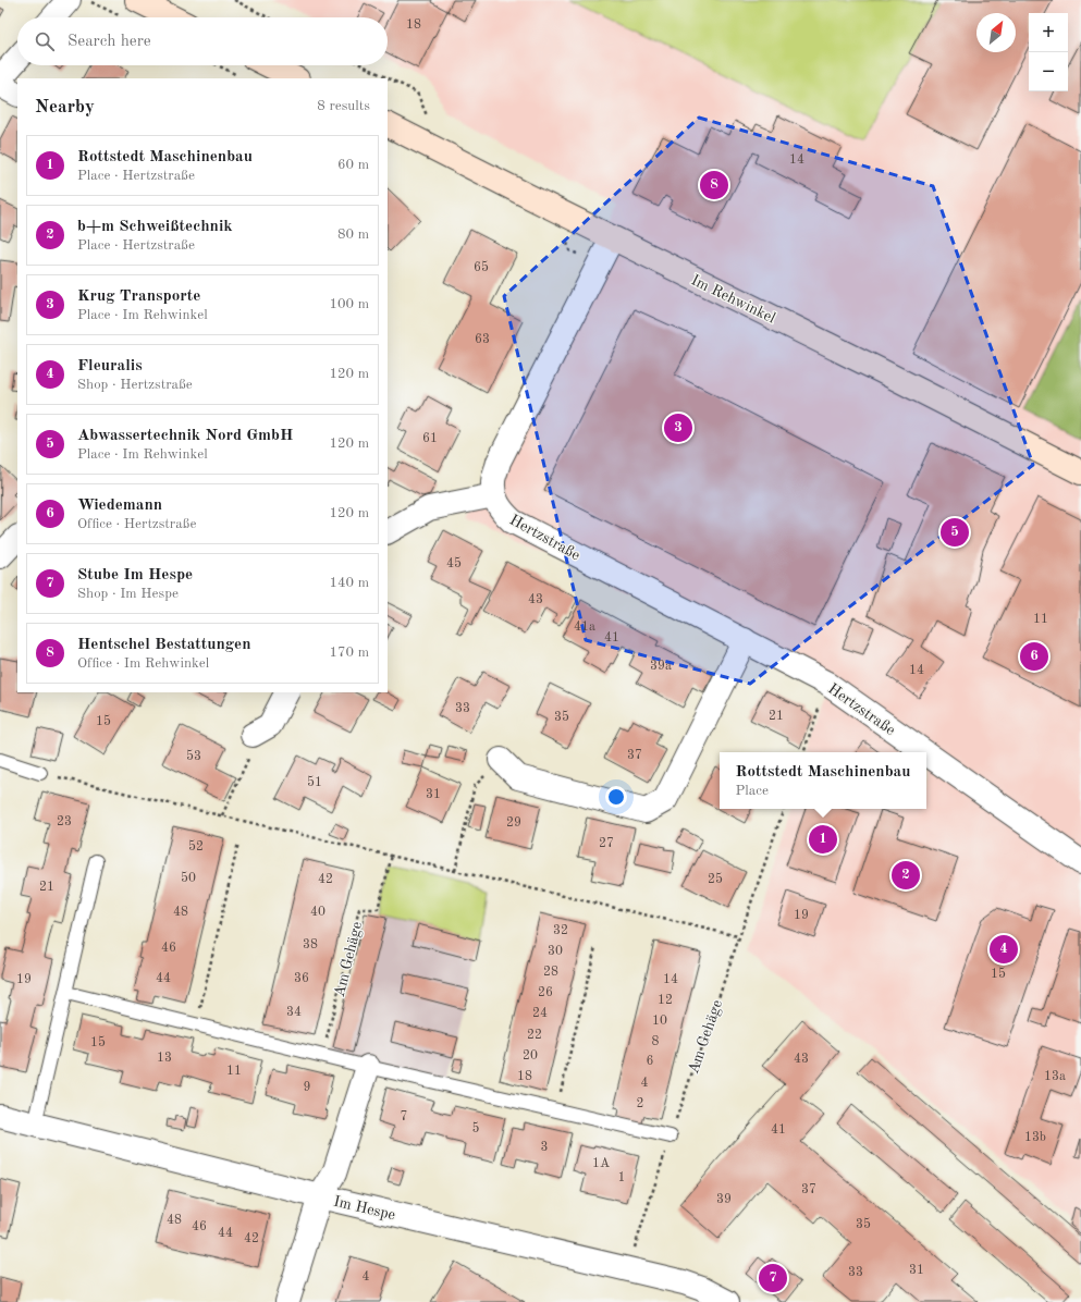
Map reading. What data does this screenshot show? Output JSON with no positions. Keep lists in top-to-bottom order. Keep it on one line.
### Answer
{"streets":{"street":["Im Rehwinkel","Hertzstraße","Im Hespe"],"path":["Am Gehäge"]},"crossings":[["Am Gehäge","Im Hespe"]],"house_numbers":["18","14","65","63","61","45","43","11","41a","41","39a","14","33","21","35","15","37","53","51","31","23","29","27","52","50","42","25","21","48","40","19","32","38","46","30","28","15","44","36","19","14","26","12","34","24","10","22","8","15","20","13","43","6","11","18","13a","4","9","2","7","5","41","13b","3","1A","1","37","39","48","35","46","44","42","31","33","4"],"north":"top right","page":{"map_buttons":["+","−"],"search":"Search here","heading":["Nearby","8 results"],"list":[{"mark":"1","name":"Rottstedt Maschinenbau","note":"Place · Hertzstraße","value":"60 m"},{"mark":"2","name":"b+m Schweißtechnik","note":"Place · Hertzstraße","value":"80 m"},{"mark":"3","name":"Krug Transporte","note":"Place · Im Rehwinkel","value":"100 m"},{"mark":"4","name":"Fleuralis","note":"Shop · Hertzstraße","value":"120 m"},{"mark":"5","name":"Abwassertechnik Nord GmbH","note":"Place · Im Rehwinkel","value":"120 m"},{"mark":"6","name":"Wiedemann","note":"Office · Hertzstraße","value":"120 m"},{"mark":"7","name":"Stube Im Hespe","note":"Shop · Im Hespe","value":"140 m"},{"mark":"8","name":"Hentschel Bestattungen","note":"Office · Im Rehwinkel","value":"170 m"}],"pins":["8","3","5","6","1","2","4","7"],"popup":["Rottstedt Maschinenbau","Place"]}}
